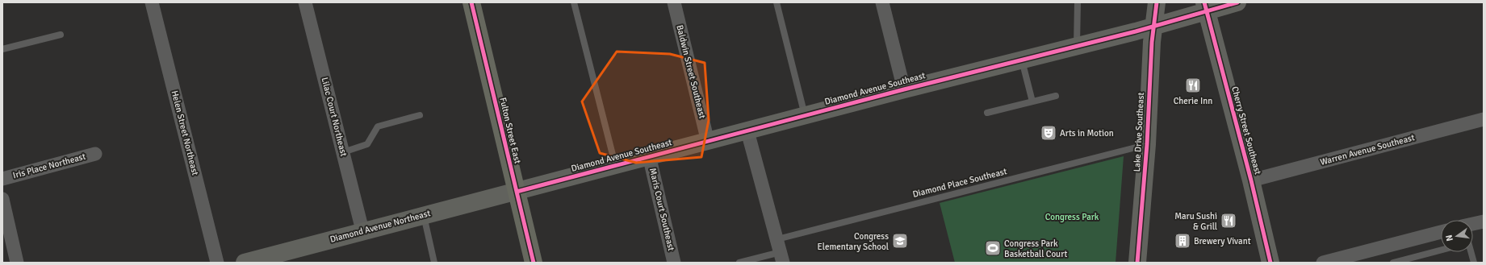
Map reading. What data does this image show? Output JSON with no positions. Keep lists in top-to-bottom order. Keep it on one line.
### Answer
{"streets":{"main road":["Fulton Street East"],"street":["Baldwin Street Southeast","Diamond Avenue Southeast","Lilac Court Northeast","Cherry Street Southeast","Lake Drive Southeast","Helen Street Northeast","Warren Avenue Southeast","Iris Place Northeast","Maris Court Southeast","Diamond Avenue Northeast"],"lane":["Diamond Place Southeast"]},"crossings":[["Baldwin Street Southeast","Diamond Avenue Southeast"],["Diamond Avenue Southeast","Fulton Street East"],["Diamond Avenue Southeast","Cherry Street Southeast"],["Diamond Avenue Southeast","Lake Drive Southeast"],["Diamond Avenue Southeast","Maris Court Southeast"],["Diamond Avenue Southeast","Diamond Avenue Northeast"],["Lilac Court Northeast","Diamond Avenue Northeast"],["Fulton Street East","Diamond Avenue Northeast"],["Cherry Street Southeast","Warren Avenue Southeast"],["Lake Drive Southeast","Diamond Place Southeast"]],"parks":["Congress Park"],"places":{"restaurant":["Cherie Inn","Maru Sushi & Grill"],"theatre":["Arts in Motion"],"school or university":["Congress Elementary School"],"building":["Brewery Vivant"],"sports":["Congress Park Basketball Court"]},"north":"left"}
